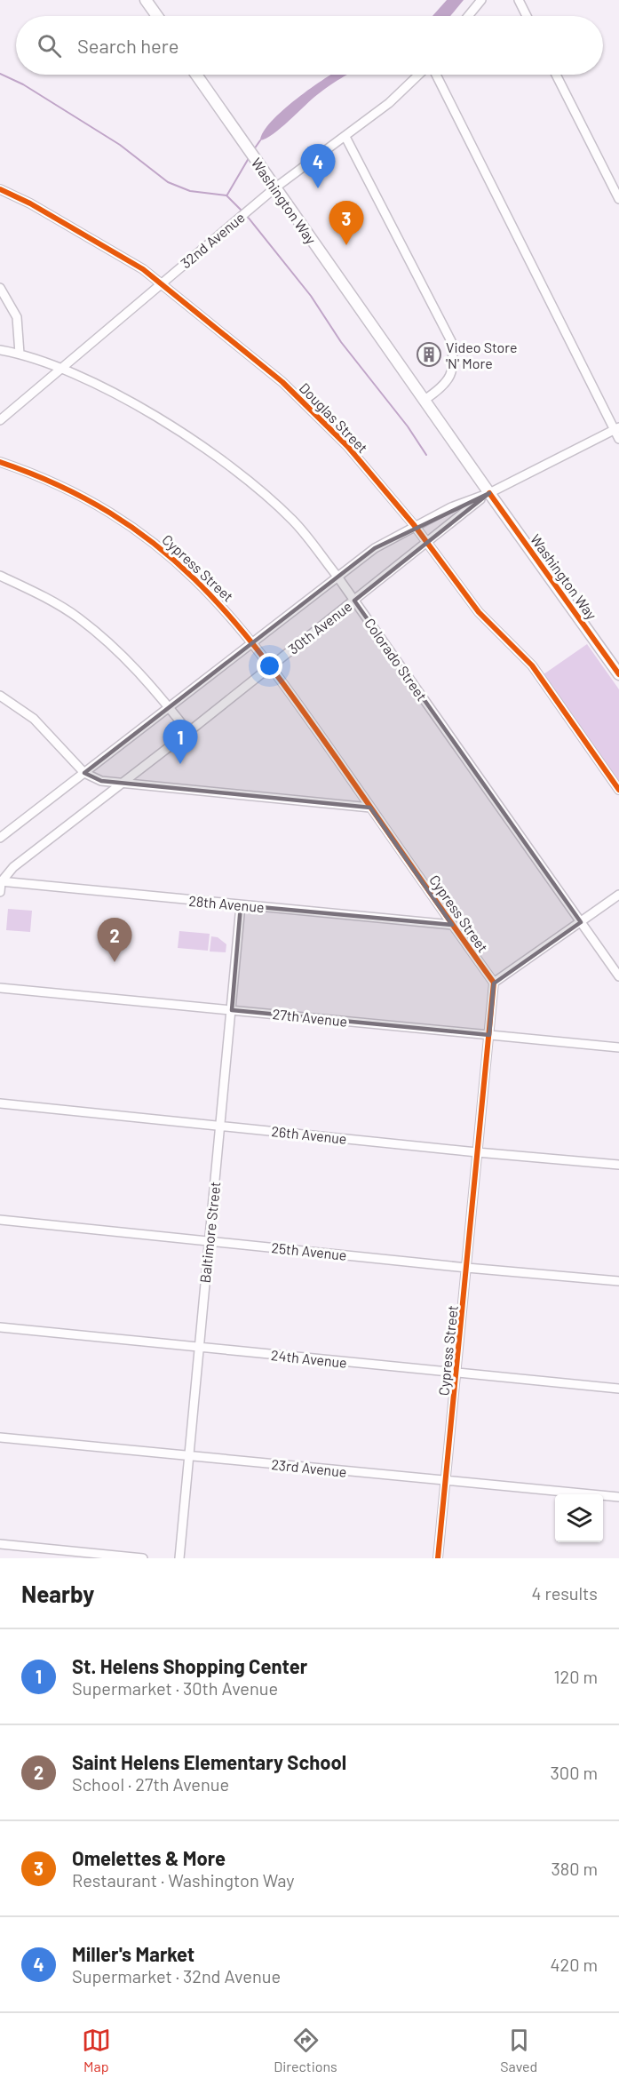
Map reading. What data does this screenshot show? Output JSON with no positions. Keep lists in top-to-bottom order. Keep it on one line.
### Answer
{"streets":{"main road":["Washington Way"],"street":["32nd Avenue","Douglas Street","Cypress Street","30th Avenue","Colorado Street","28th Avenue","27th Avenue","26th Avenue","Baltimore Street","25th Avenue","24th Avenue","23rd Avenue"]},"crossings":[["Washington Way","32nd Avenue"],["Washington Way","30th Avenue"],["32nd Avenue","Douglas Street"],["32nd Avenue","Colorado Street"],["Douglas Street","30th Avenue"],["Cypress Street","30th Avenue"],["Cypress Street","28th Avenue"],["Cypress Street","27th Avenue"],["Cypress Street","26th Avenue"],["Cypress Street","25th Avenue"],["Cypress Street","24th Avenue"],["Cypress Street","23rd Avenue"],["30th Avenue","Colorado Street"],["30th Avenue","28th Avenue"],["28th Avenue","Baltimore Street"],["27th Avenue","Baltimore Street"],["26th Avenue","Baltimore Street"],["Baltimore Street","25th Avenue"],["Baltimore Street","24th Avenue"],["Baltimore Street","23rd Avenue"]],"places":{"building":["Video Store 'N' More"]},"page":{"search":"Search here","pins":["4","3","1","2"],"heading":["Nearby","4 results"],"list":[{"mark":"1","name":"St. Helens Shopping Center","note":"Supermarket · 30th Avenue","value":"120 m"},{"mark":"2","name":"Saint Helens Elementary School","note":"School · 27th Avenue","value":"300 m"},{"mark":"3","name":"Omelettes & More","note":"Restaurant · Washington Way","value":"380 m"},{"mark":"4","name":"Miller's Market","note":"Supermarket · 32nd Avenue","value":"420 m"}],"nav":["Map","Directions","Saved"]}}
